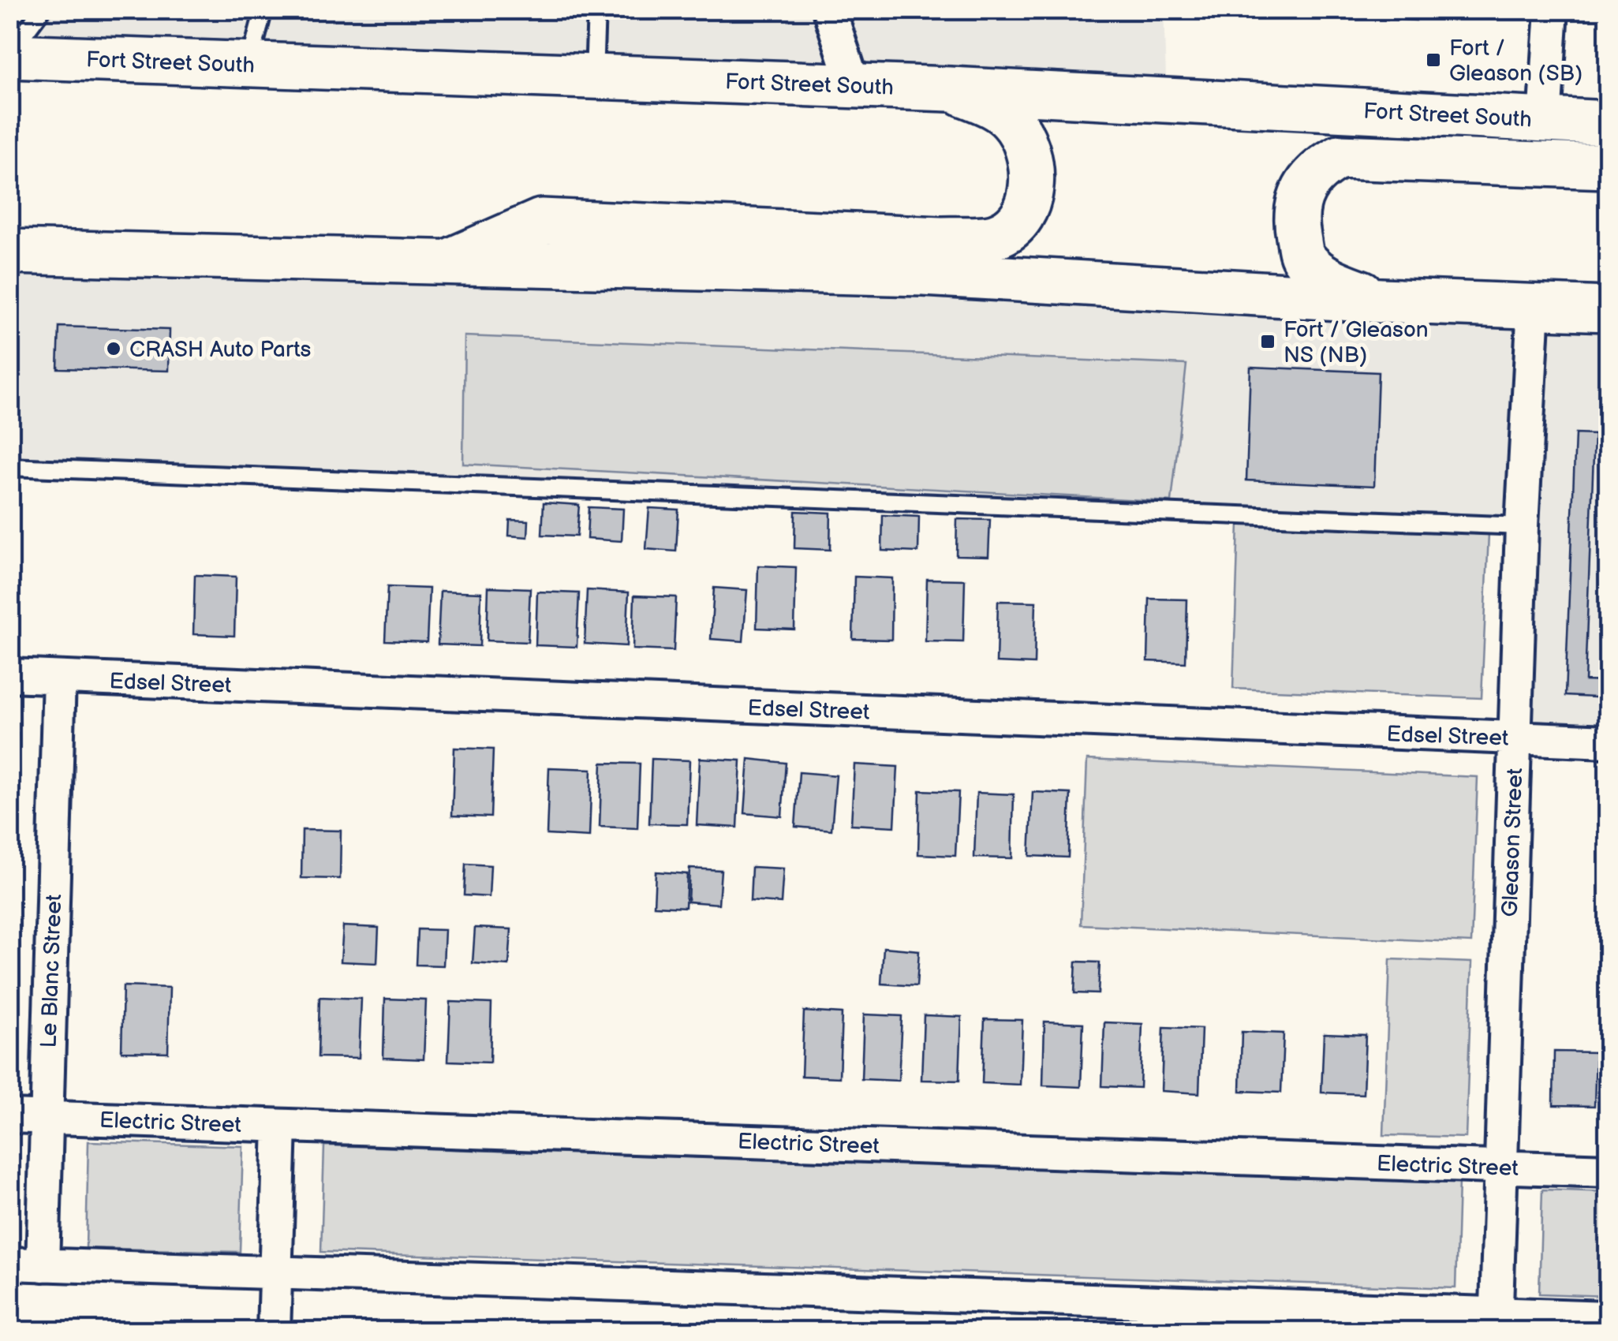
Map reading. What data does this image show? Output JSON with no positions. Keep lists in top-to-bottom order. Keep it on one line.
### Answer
{"streets":{"main road":["Fort Street South"],"street":["Edsel Street","Gleason Street","Le Blanc Street","Electric Street"]},"crossings":[["Edsel Street","Gleason Street"],["Edsel Street","Le Blanc Street"],["Gleason Street","Electric Street"],["Le Blanc Street","Electric Street"]],"places":{"transit":["Fort / Gleason (SB)","Fort / Gleason NS (NB)"],"other":["CRASH Auto Parts"]}}
